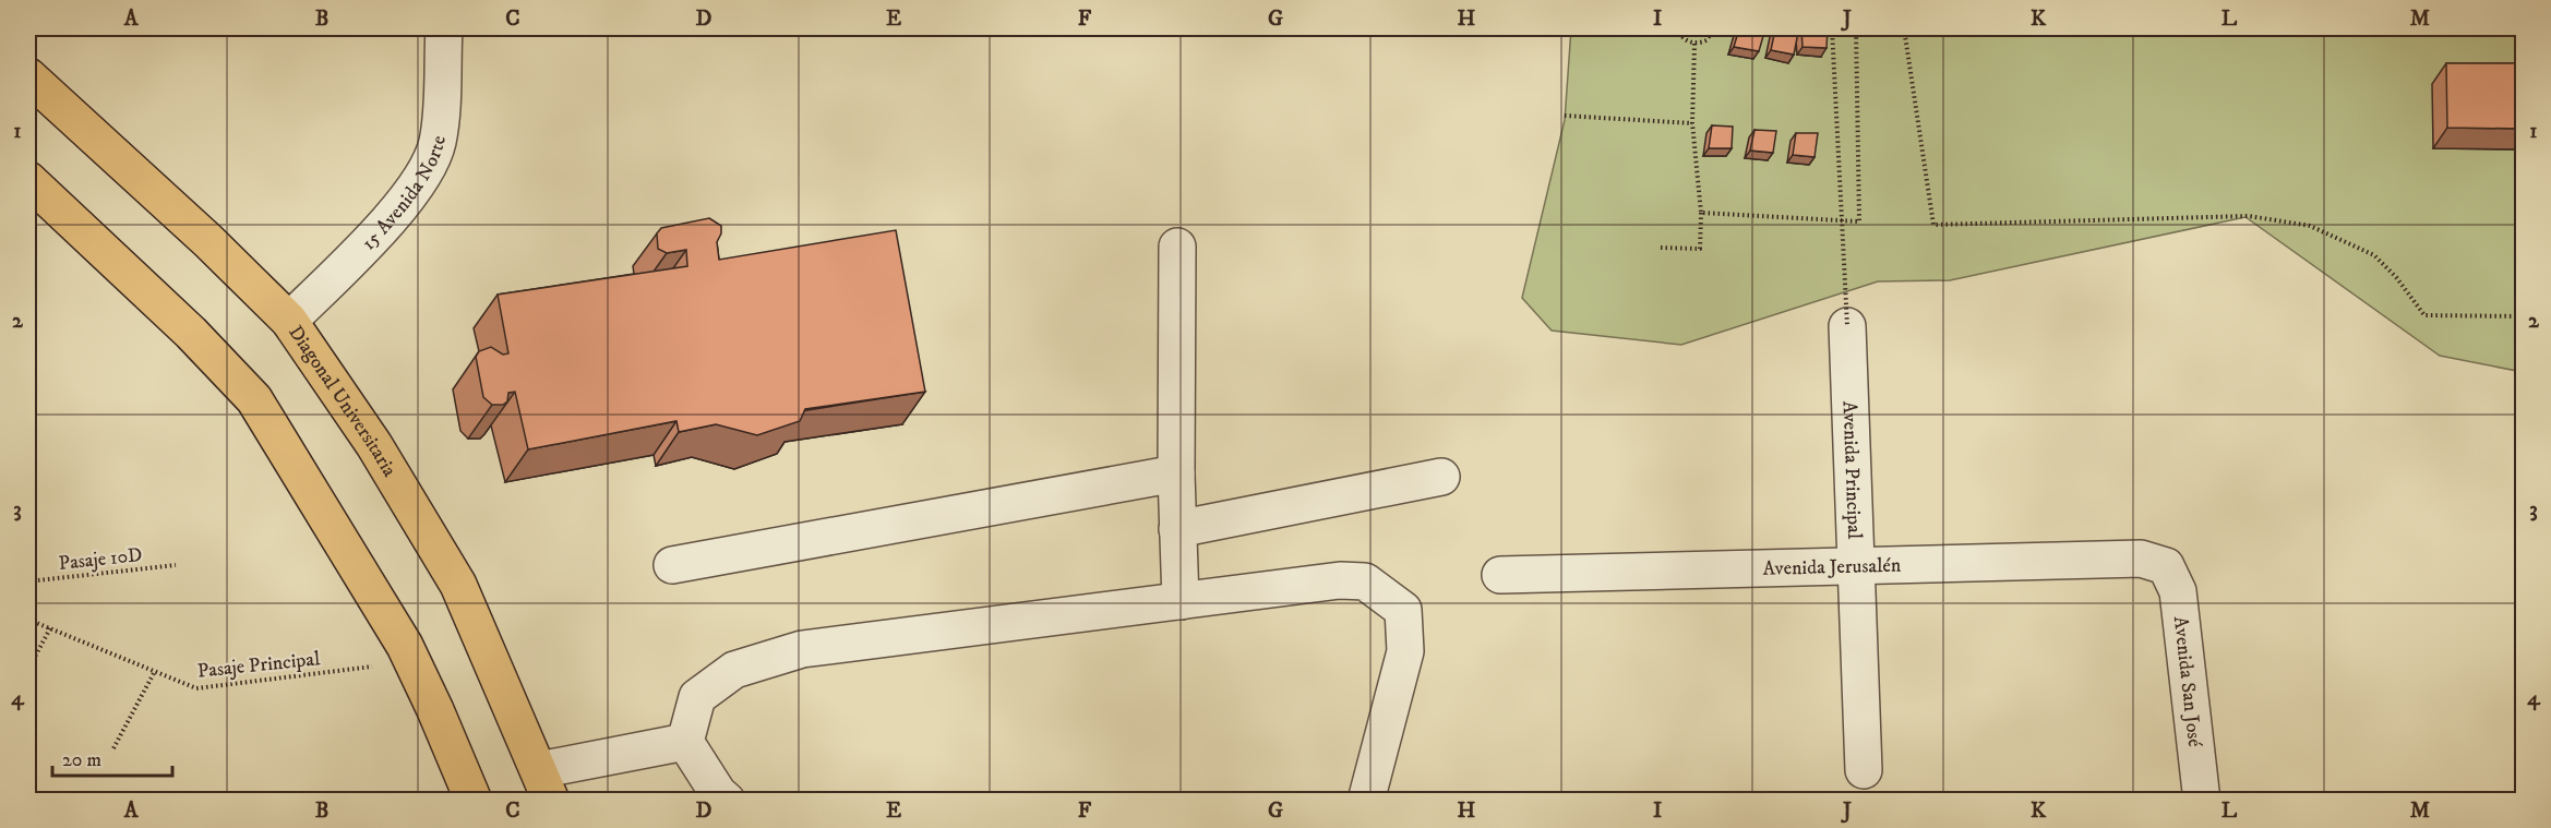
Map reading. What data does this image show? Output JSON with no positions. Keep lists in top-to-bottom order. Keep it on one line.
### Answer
{"streets":{"main road":["Diagonal Universitaria"],"street":["15 Avenida Norte","Avenida Principal","Avenida Jerusalén","Avenida San José"],"path":["Pasaje 10D","Pasaje Principal"]},"crossings":[["15 Avenida Norte","Diagonal Universitaria"],["Avenida Principal","Avenida Jerusalén"],["Avenida Jerusalén","Avenida San José"]],"scale_bar":"20 m","grid":{"columns":["A","B","C","D","E","F","G","H","I","J","K","L","M"],"rows":["1","2","3","4"]}}
